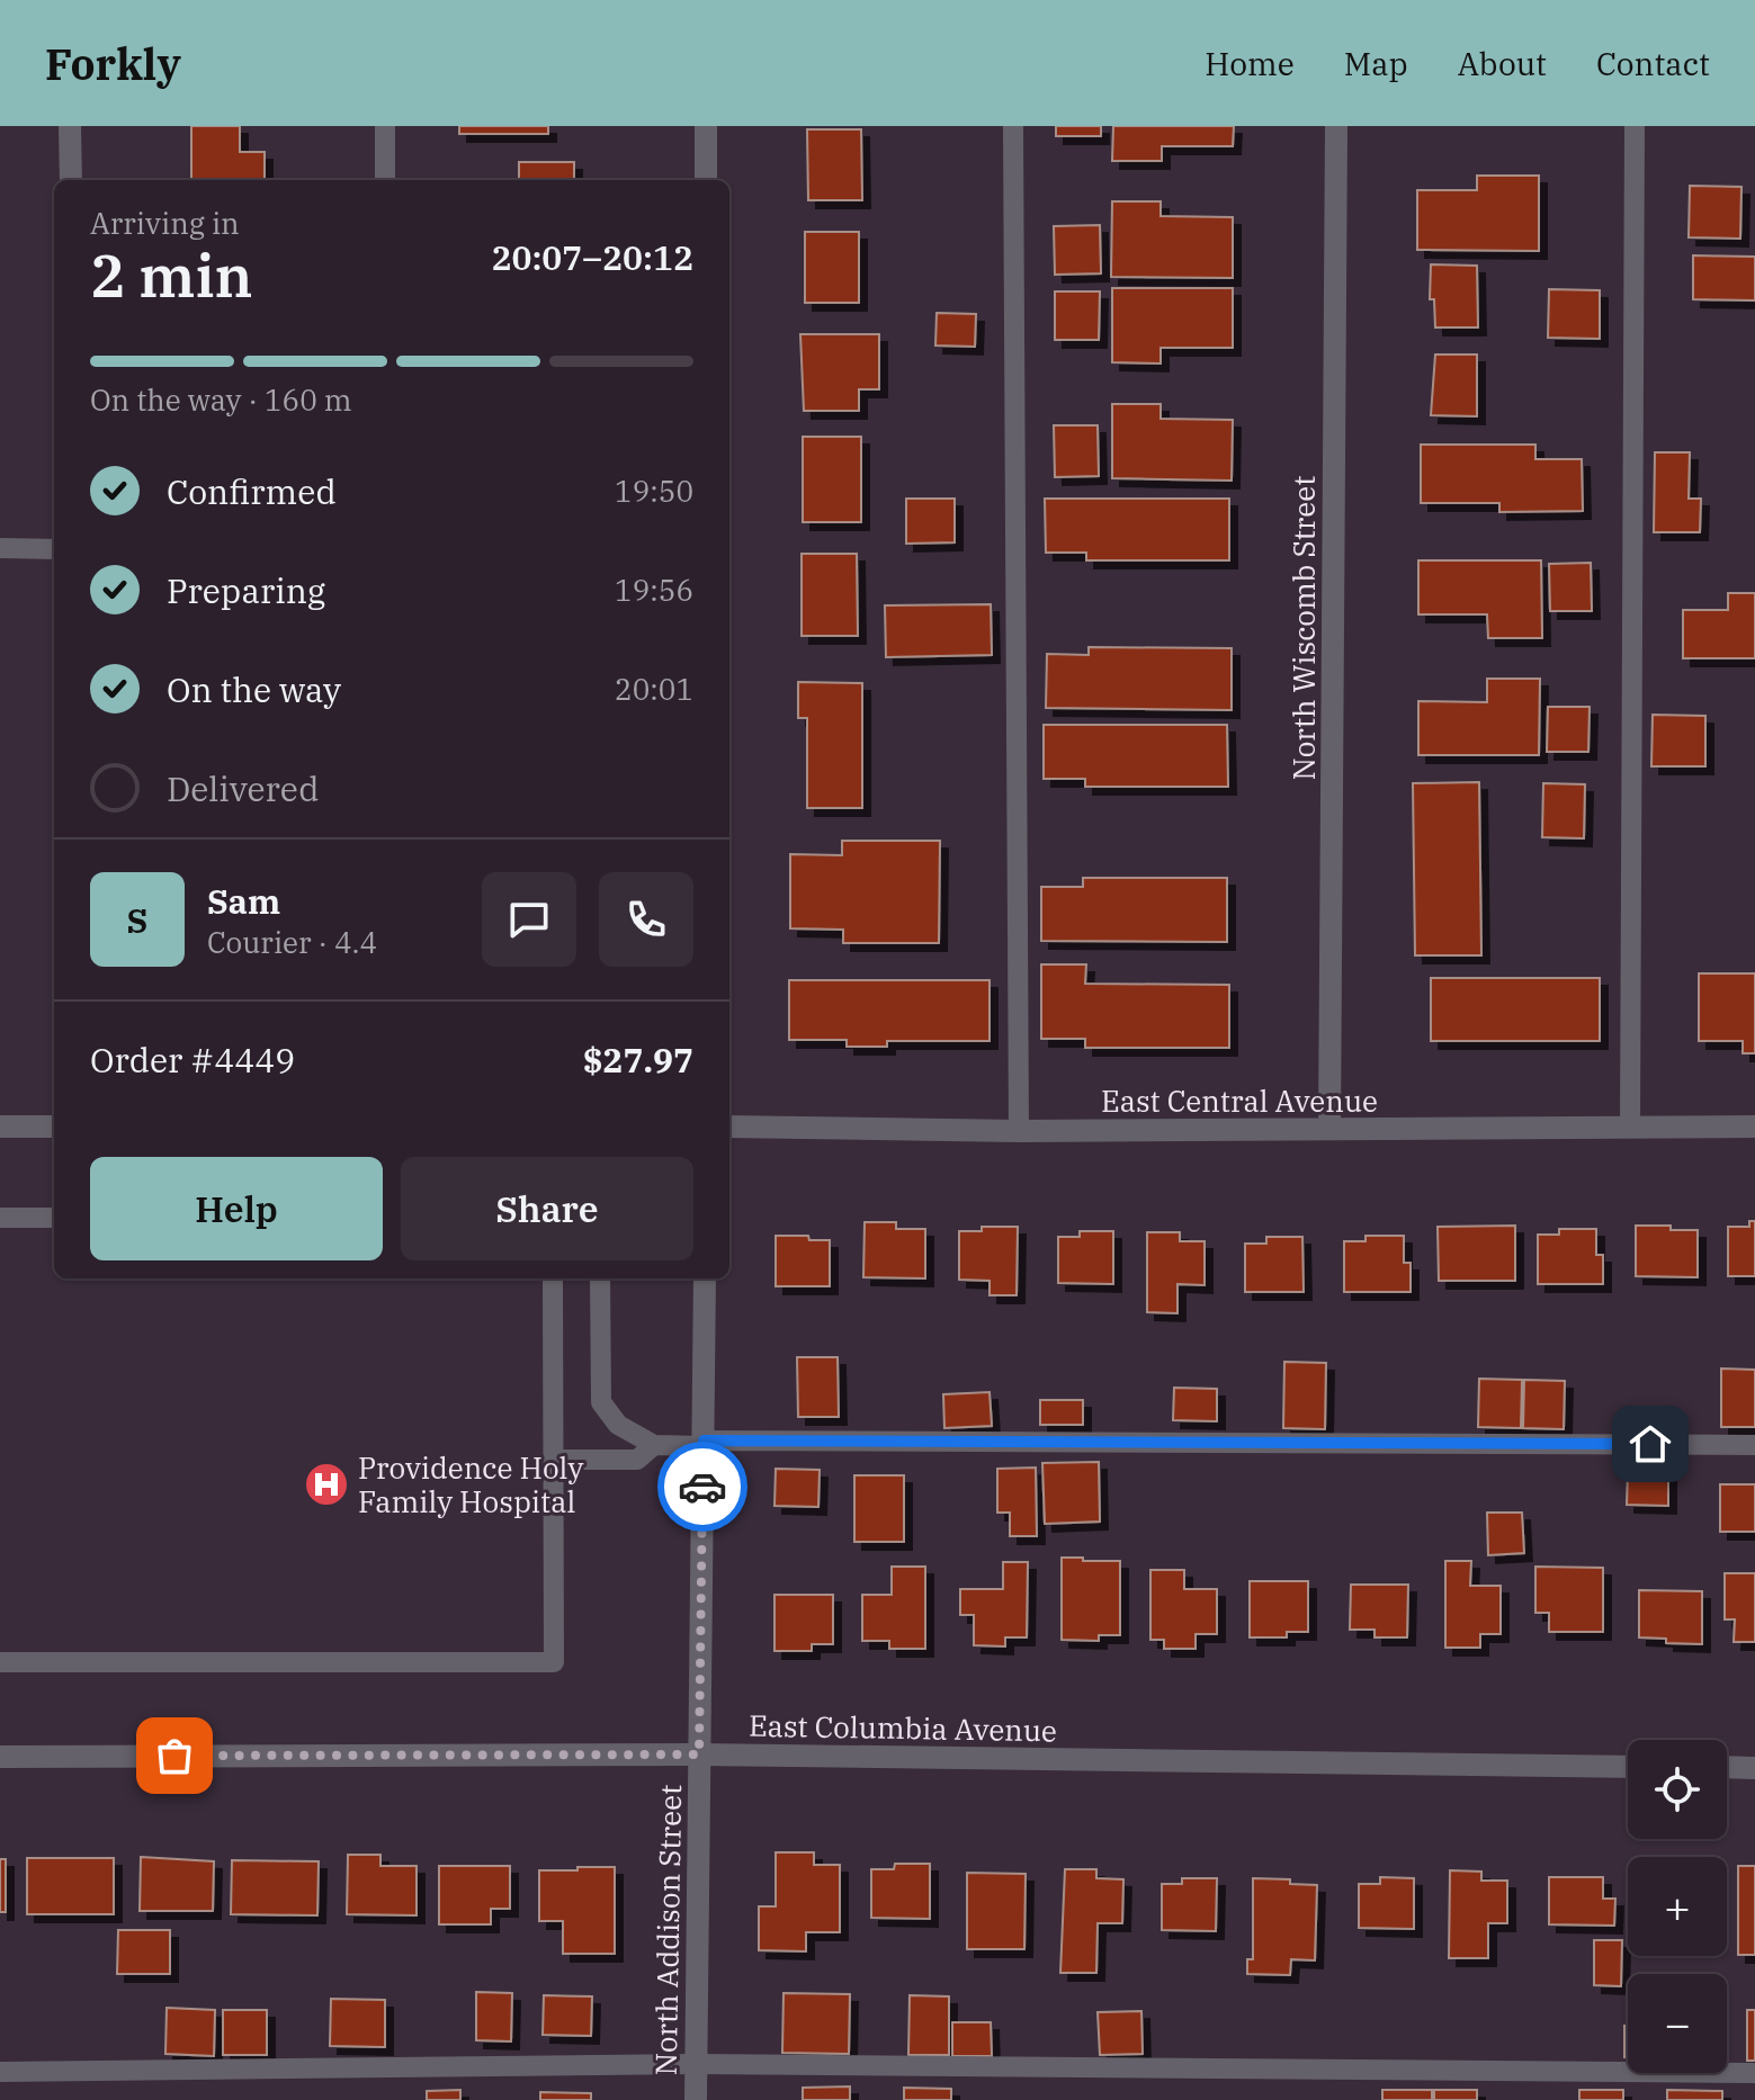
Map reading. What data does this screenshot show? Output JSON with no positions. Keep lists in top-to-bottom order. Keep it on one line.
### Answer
{"streets":{"street":["North Wiscomb Street","East Central Avenue","East Columbia Avenue","North Addison Street"]},"crossings":[["North Wiscomb Street","East Central Avenue"],["East Columbia Avenue","North Addison Street"]],"places":{"hospital":["Providence Holy Family Hospital"]},"page":{"header":"Forkly","nav":["Home","Map","About","Contact"],"heading":["2 min","Arriving in","20:07–20:12"],"panel":["Sam","Courier · 4.4","Order #4449","$27.97"],"bar":"On the way · 160 m","list":[["Confirmed","19:50"],["Preparing","19:56"],["On the way","20:01"],"Delivered"],"round":"S","buttons":["Help","Share"],"map_buttons":["+","−"]}}
